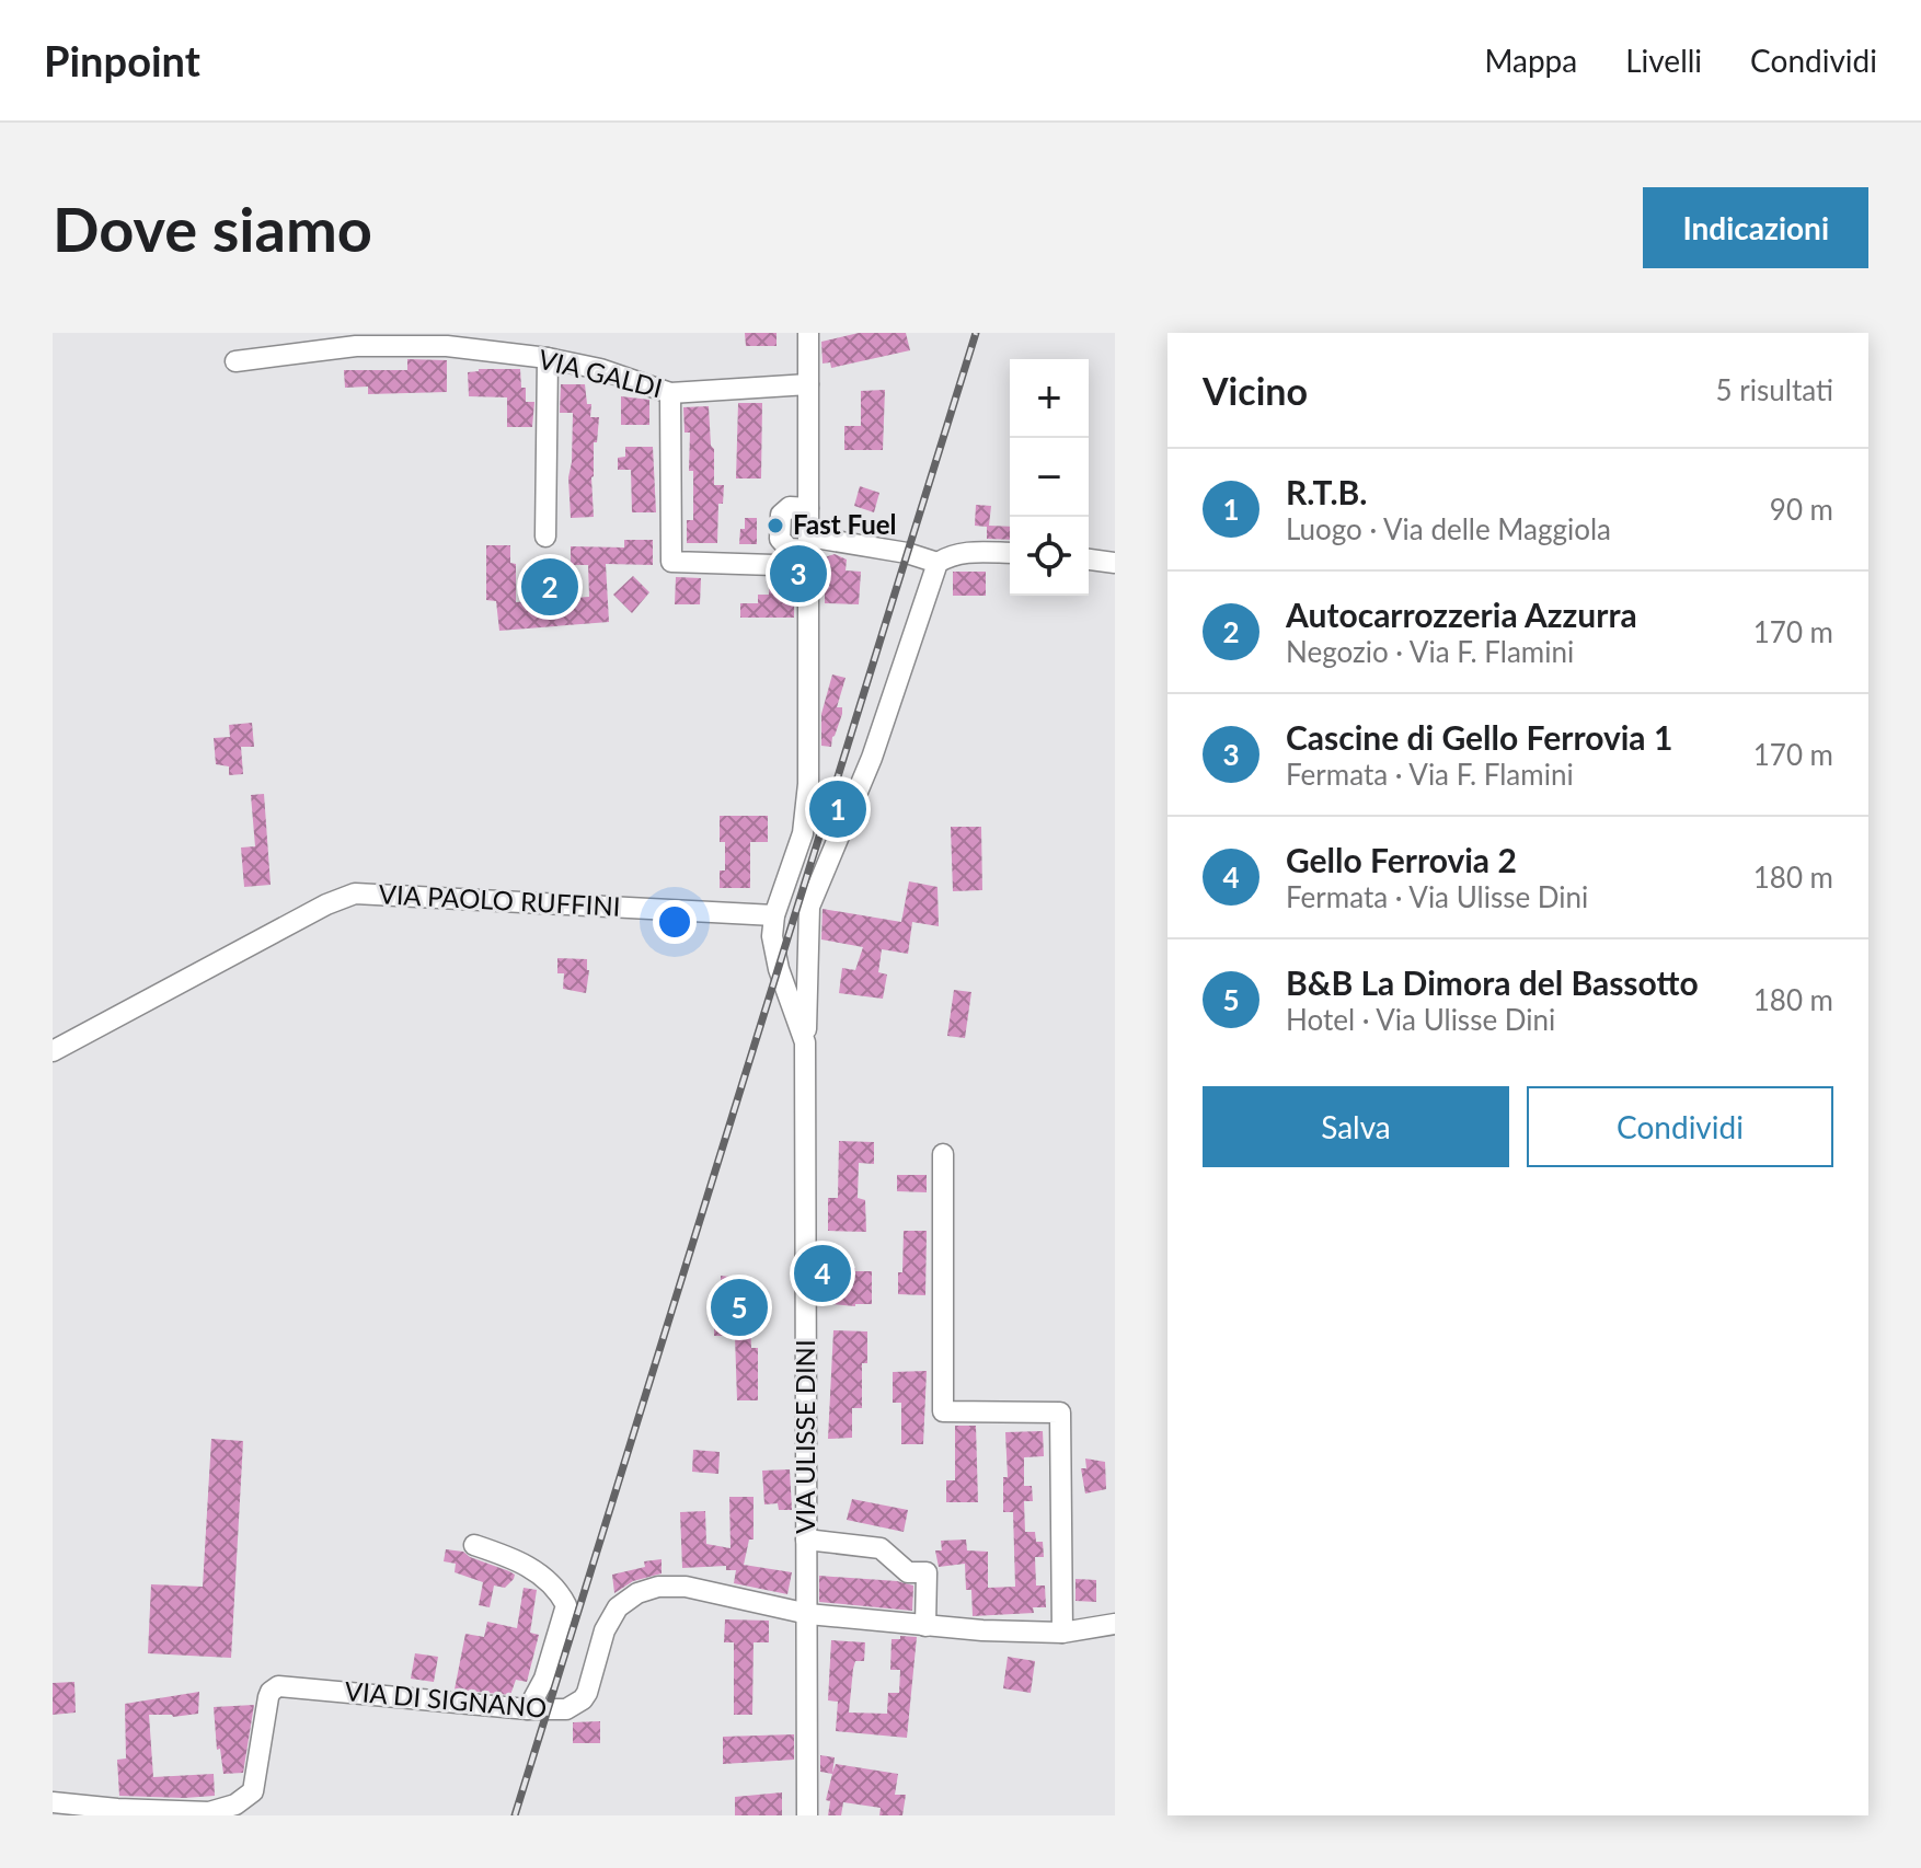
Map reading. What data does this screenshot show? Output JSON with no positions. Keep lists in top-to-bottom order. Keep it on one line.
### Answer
{"streets":{"street":["VIA GALDI","VIA PAOLO RUFFINI","VIA ULISSE DINI","VIA DI SIGNANO"]},"crossings":[["VIA GALDI","VIA ULISSE DINI"],["VIA PAOLO RUFFINI","VIA ULISSE DINI"],["VIA ULISSE DINI","VIA DI SIGNANO"]],"places":["Fast Fuel"],"page":{"header":"Pinpoint","nav":["Mappa","Livelli","Condividi"],"buttons":["Indicazioni",["Salva","Condividi"]],"title":"Dove siamo","heading":["Vicino","5 risultati"],"map_buttons":["+","−"],"list":[{"mark":"1","name":"R.T.B.","note":"Luogo · Via delle Maggiola","value":"90 m"},{"mark":"2","name":"Autocarrozzeria Azzurra","note":"Negozio · Via F. Flamini","value":"170 m"},{"mark":"3","name":"Cascine di Gello Ferrovia 1","note":"Fermata · Via F. Flamini","value":"170 m"},{"mark":"4","name":"Gello Ferrovia 2","note":"Fermata · Via Ulisse Dini","value":"180 m"},{"mark":"5","name":"B&B La Dimora del Bassotto","note":"Hotel · Via Ulisse Dini","value":"180 m"}],"pins":["3","2","1","4","5"]}}
